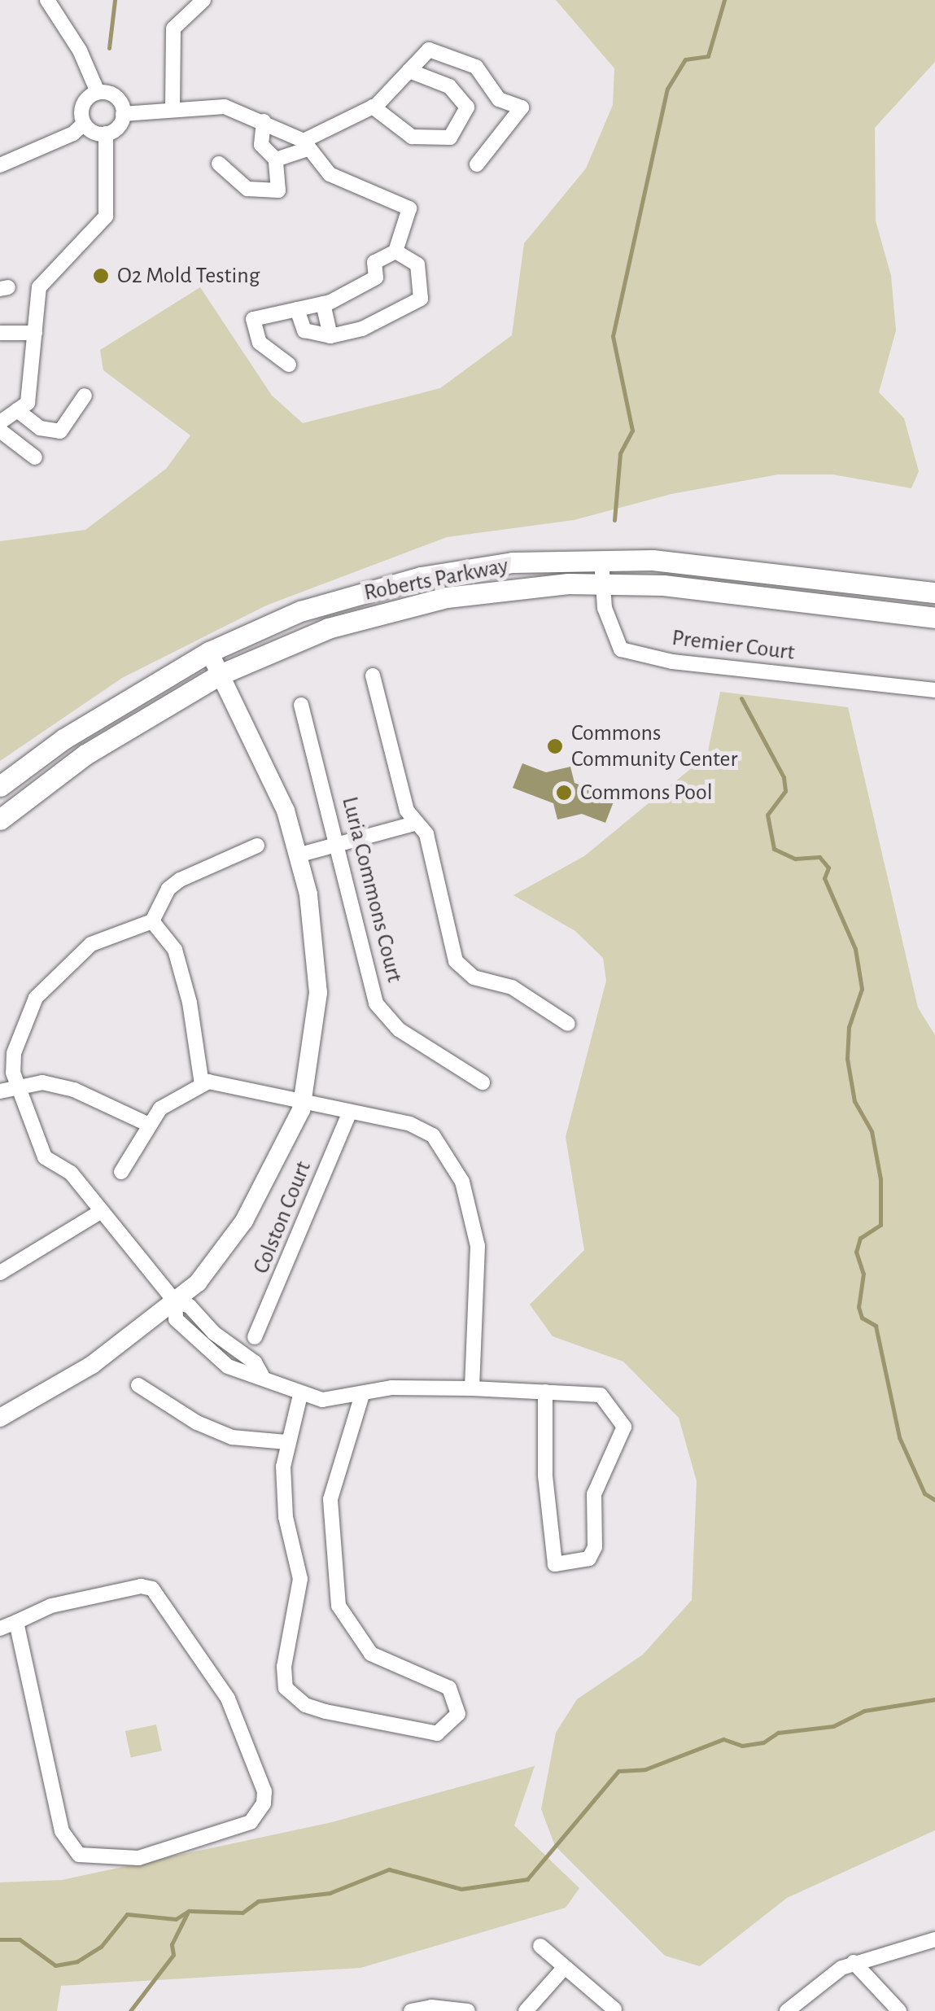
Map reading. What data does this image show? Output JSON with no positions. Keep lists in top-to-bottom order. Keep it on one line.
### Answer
{"streets":{"main road":["Roberts Parkway"],"street":["Premier Court","Luria Commons Court","Colston Court"]},"crossings":[["Roberts Parkway","Premier Court"]],"places":["O2 Mold Testing","Commons Community Center","Commons Pool"]}
